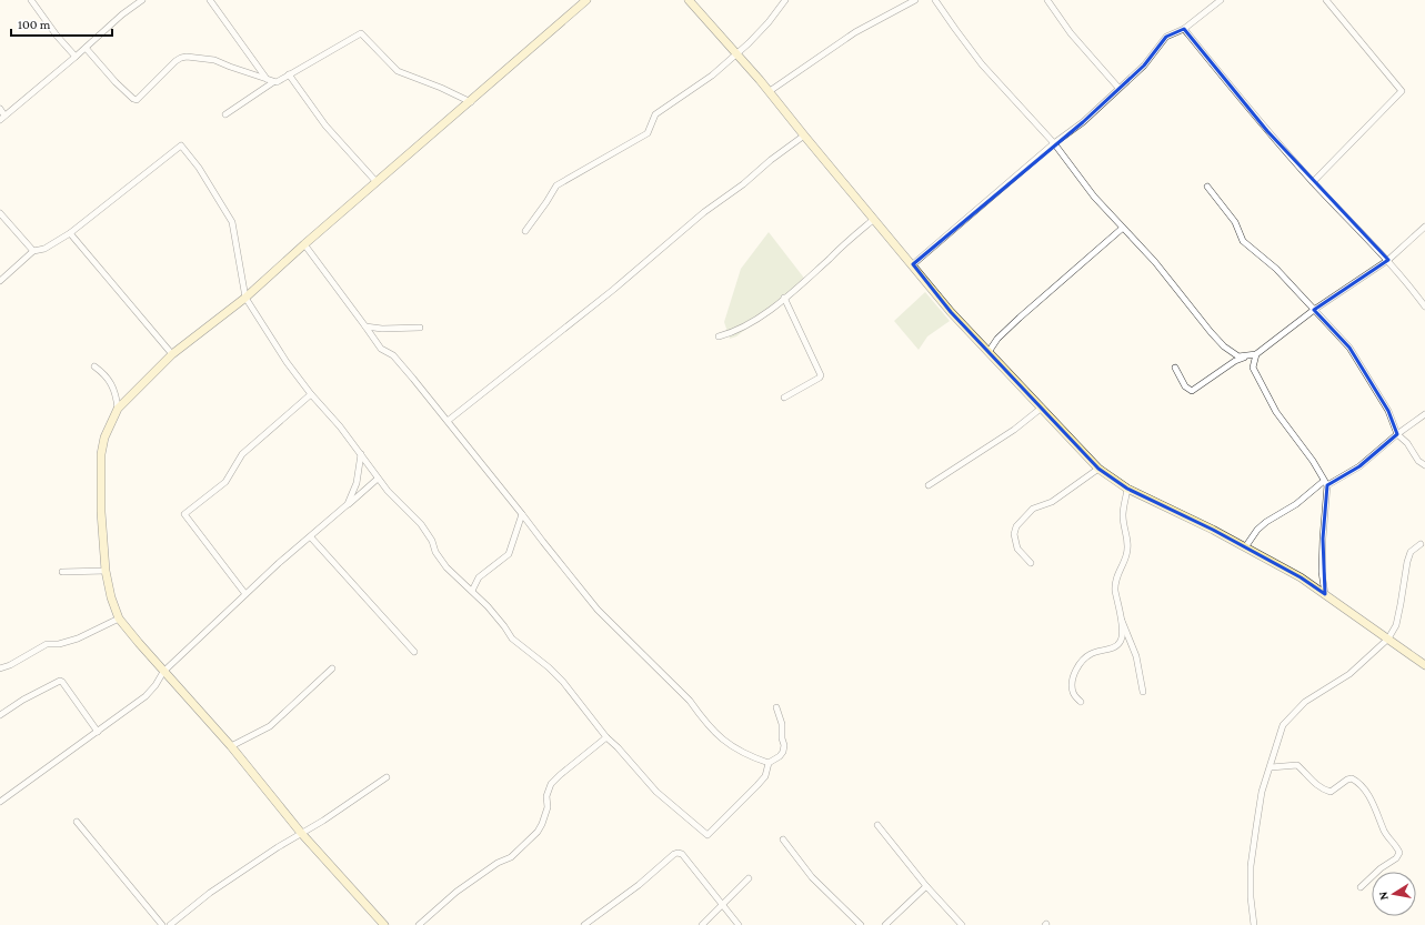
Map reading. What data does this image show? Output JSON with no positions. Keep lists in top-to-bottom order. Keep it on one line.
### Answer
{"scale_bar":"100 m","north":"left"}
